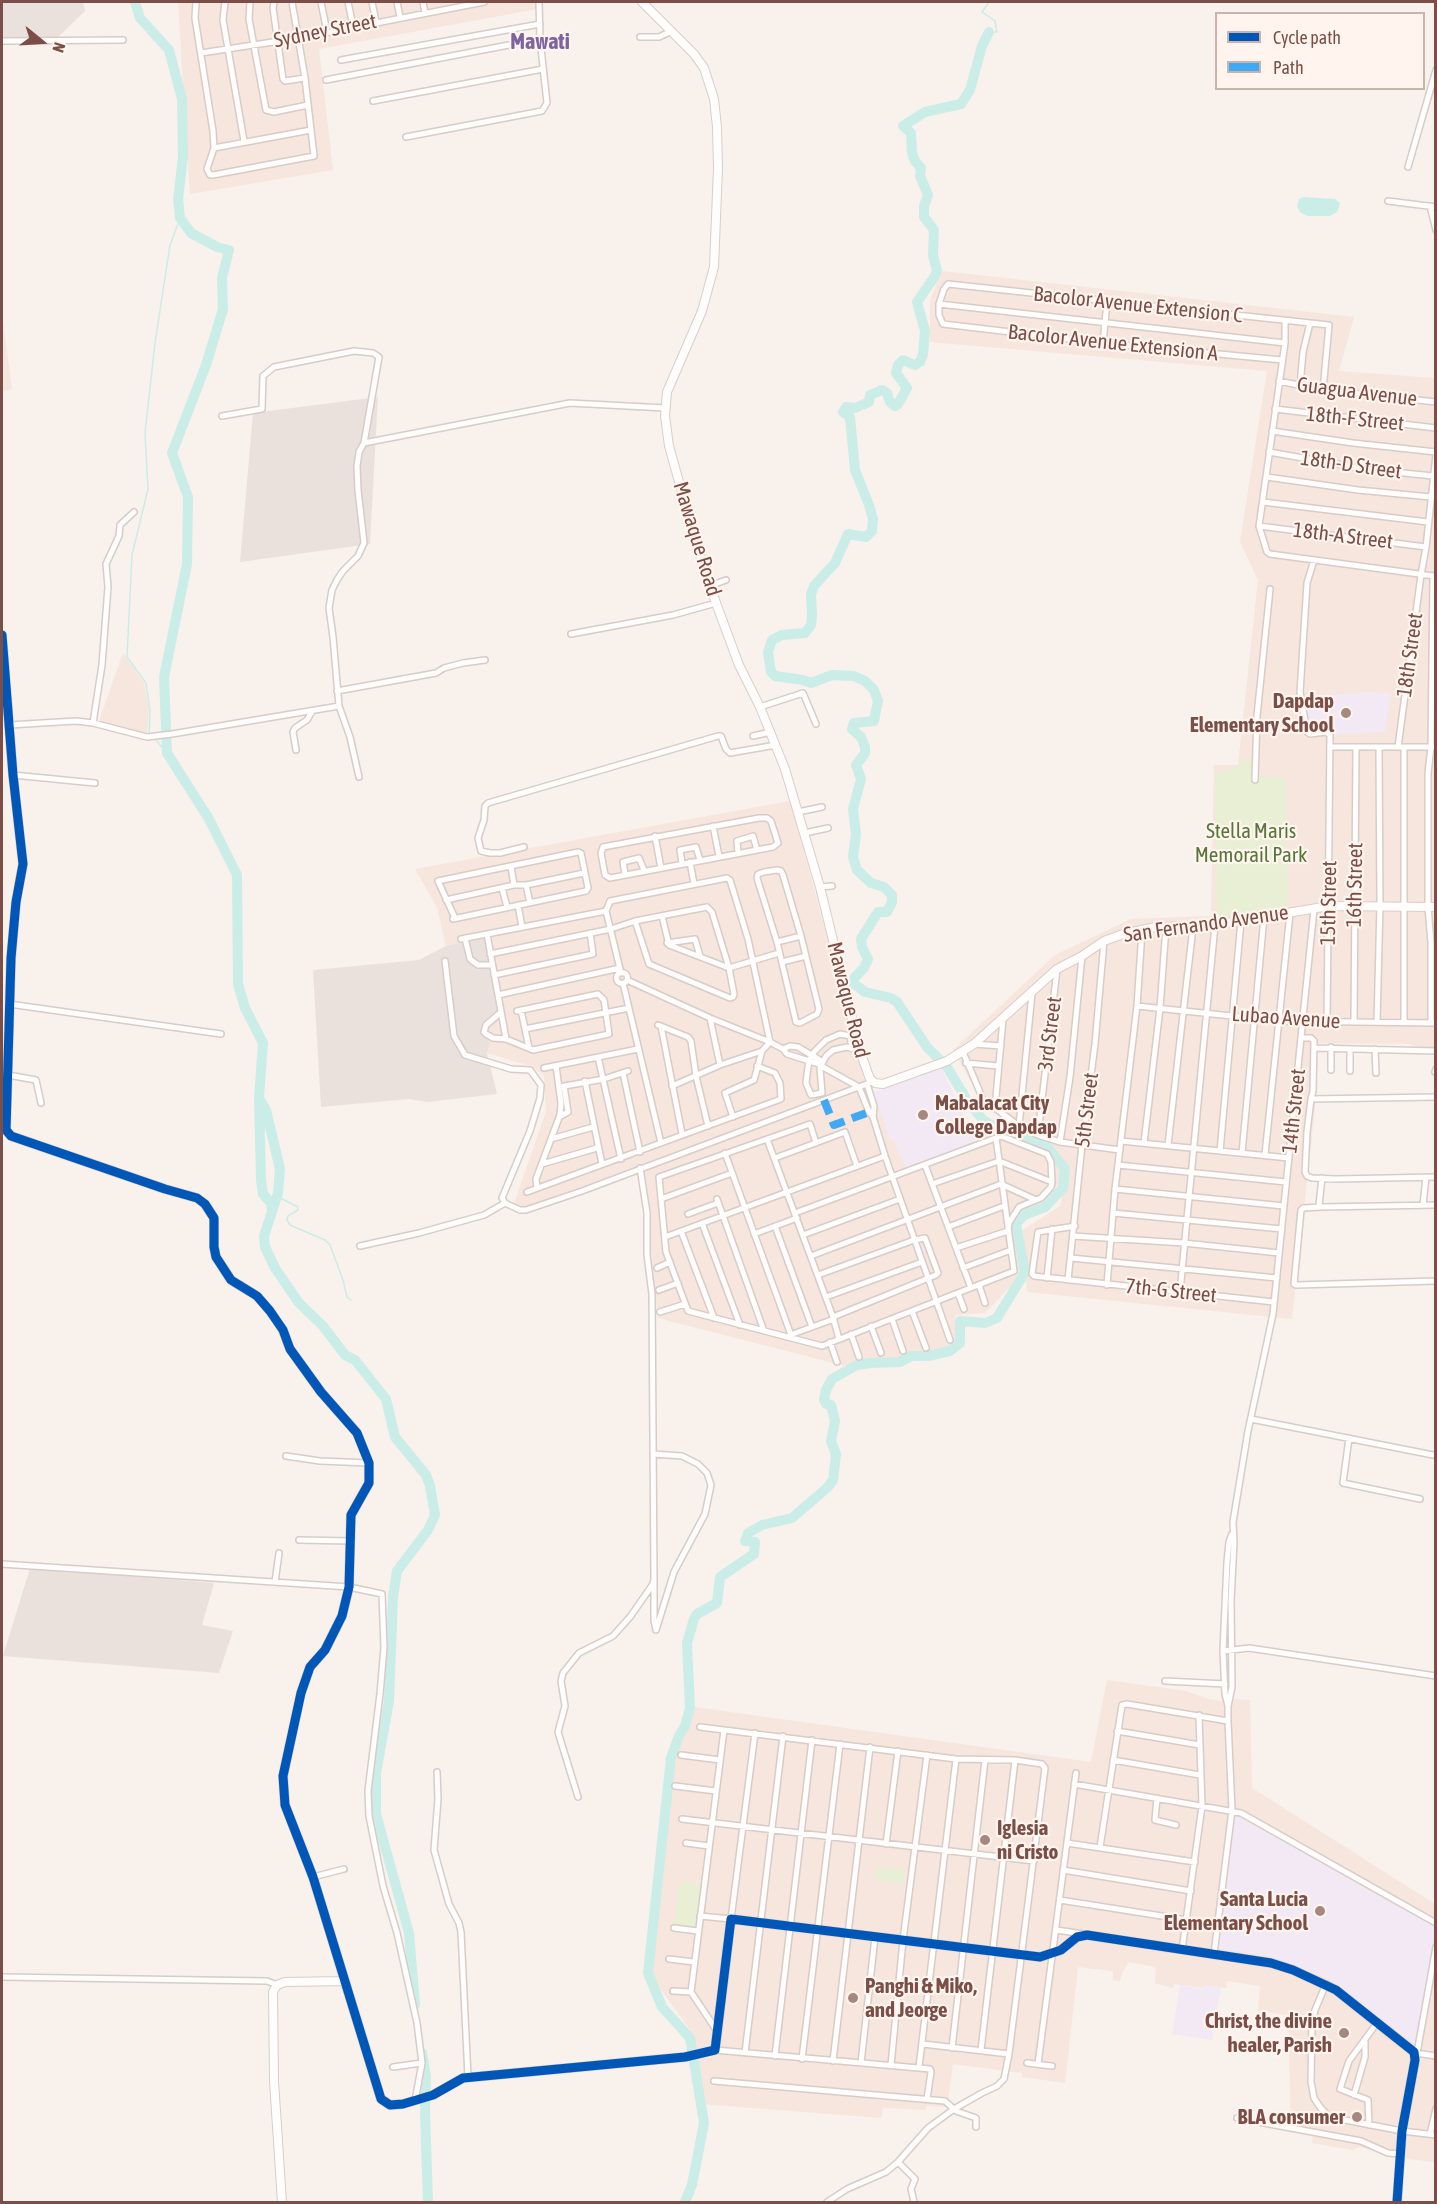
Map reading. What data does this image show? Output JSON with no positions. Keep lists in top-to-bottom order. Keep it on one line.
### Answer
{"streets":{"street":["Sydney Street","Bacolor Avenue Extension C","Bacolor Avenue Extension A","Guagua Avenue","18th-F Street","18th-D Street","18th-A Street","Mawaque Road","18th Street","16th Street","15th Street","San Fernando Avenue","Lubao Avenue","3rd Street","5th Street","14th Street","7th-G Street"]},"crossings":[["Bacolor Avenue Extension C","Bacolor Avenue Extension A"],["Bacolor Avenue Extension C","Guagua Avenue"],["18th-D Street","18th Street"],["18th-A Street","18th Street"],["Mawaque Road","San Fernando Avenue"],["18th Street","San Fernando Avenue"],["18th Street","Lubao Avenue"],["16th Street","San Fernando Avenue"],["16th Street","Lubao Avenue"],["15th Street","San Fernando Avenue"],["15th Street","Lubao Avenue"],["San Fernando Avenue","3rd Street"],["San Fernando Avenue","5th Street"],["San Fernando Avenue","14th Street"],["Lubao Avenue","14th Street"],["5th Street","7th-G Street"],["14th Street","7th-G Street"]],"districts":["Mawati"],"parks":["Stella Maris Memorail Park"],"places":["Dapdap Elementary School","Mabalacat City College Dapdap","Iglesia ni Cristo","Santa Lucia Elementary School","Panghi & Miko, and Jeorge","Christ, the divine healer, Parish","BLA consumer"],"legend":["Cycle path","Path"],"north":"right"}
